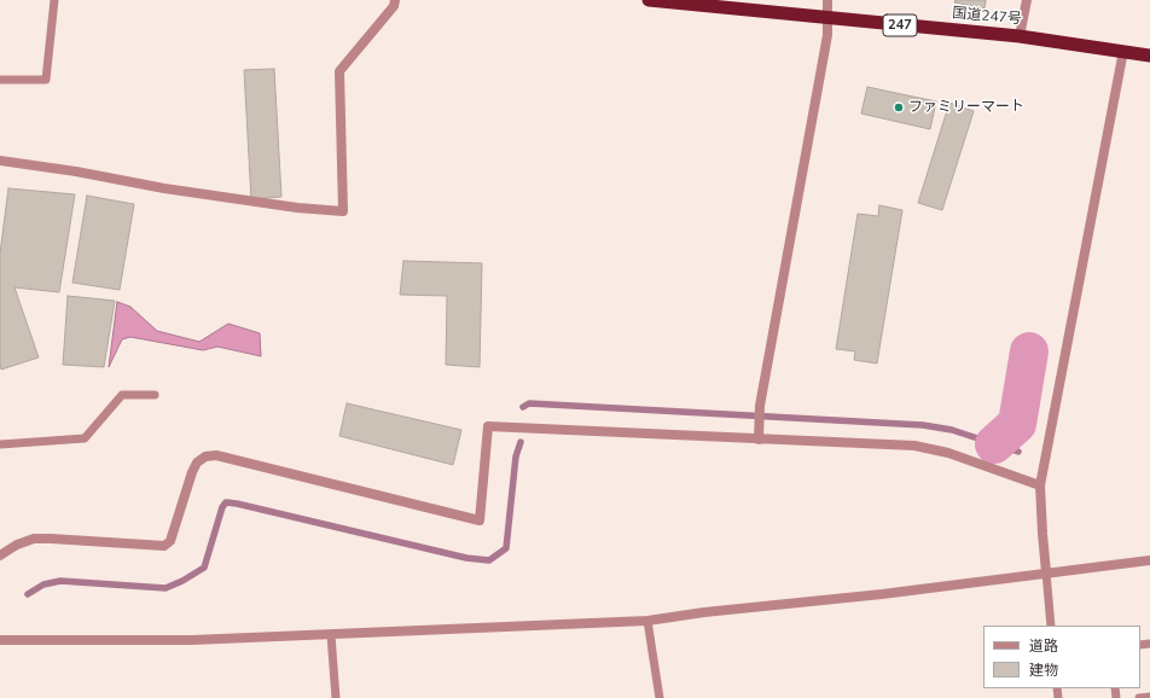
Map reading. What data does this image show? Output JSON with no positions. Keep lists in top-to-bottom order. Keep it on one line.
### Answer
{"streets":{"highway":["国道247号","247"]},"places":["ファミリーマート"],"legend":["道路","建物"]}
